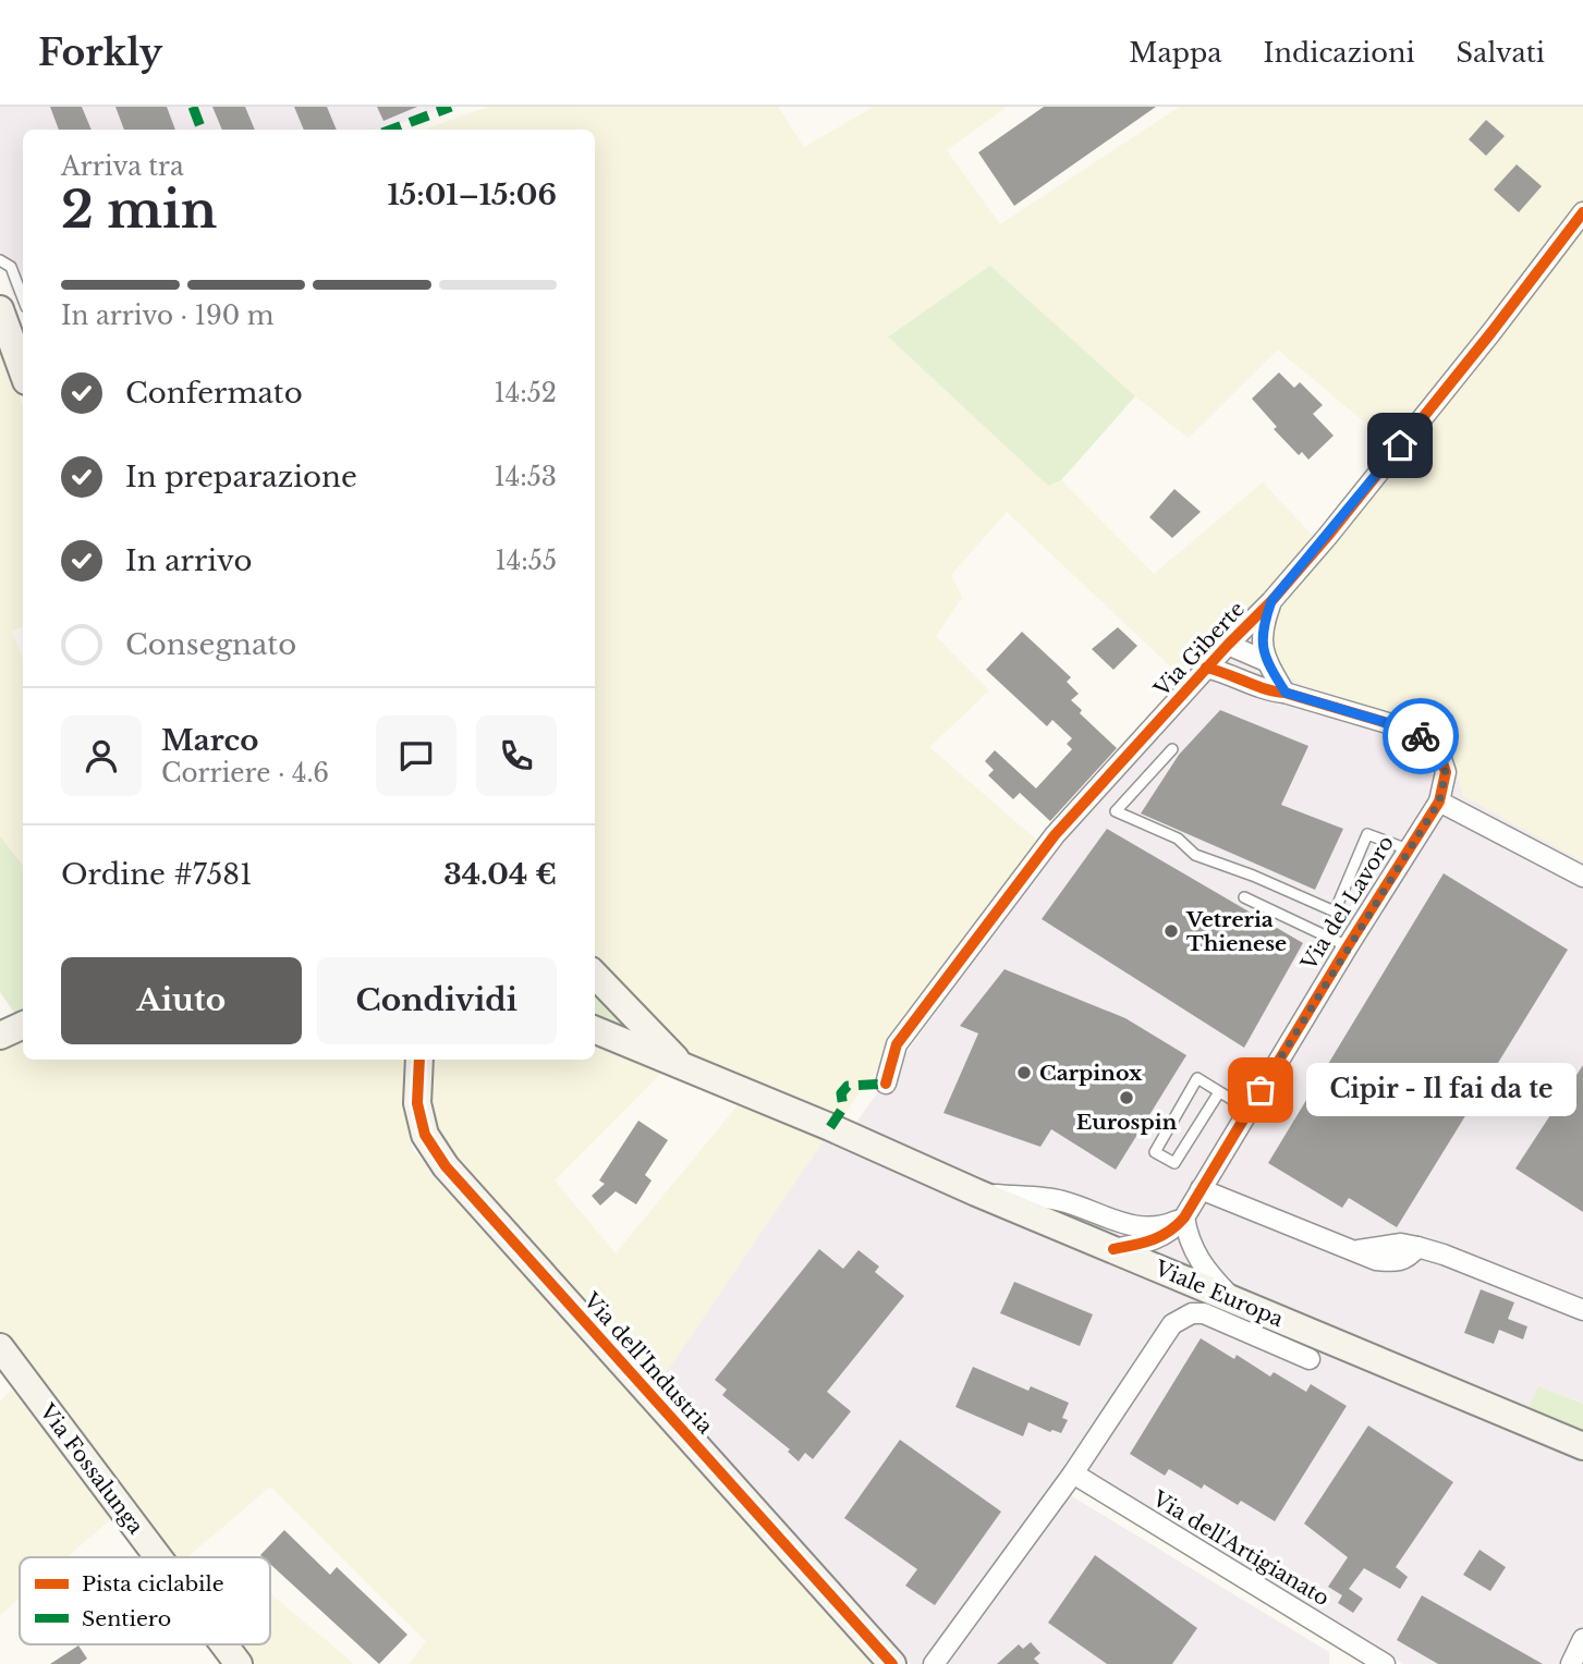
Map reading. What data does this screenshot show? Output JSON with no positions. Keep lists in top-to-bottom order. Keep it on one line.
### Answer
{"streets":{"main road":["Viale Europa","Via dell'Industria","Via Fossalunga"],"street":["Via Giberte","Via del Lavoro","Via dell'Artigianato"]},"crossings":[["Via Giberte","Via del Lavoro"],["Via del Lavoro","Viale Europa"]],"places":["Vetreria Thienese","Carpinox","Cipir - Il fai da te","Eurospin"],"legend":["Pista ciclabile","Sentiero"],"page":{"header":"Forkly","nav":["Mappa","Indicazioni","Salvati"],"heading":["2 min","Arriva tra","15:01–15:06"],"panel":["Marco","Corriere · 4.6","Ordine #7581","34.04 €"],"bar":"In arrivo · 190 m","list":[["Confermato","14:52"],["In preparazione","14:53"],["In arrivo","14:55"],"Consegnato"],"buttons":["Aiuto","Condividi"],"bubble":"Cipir - Il fai da te"}}
